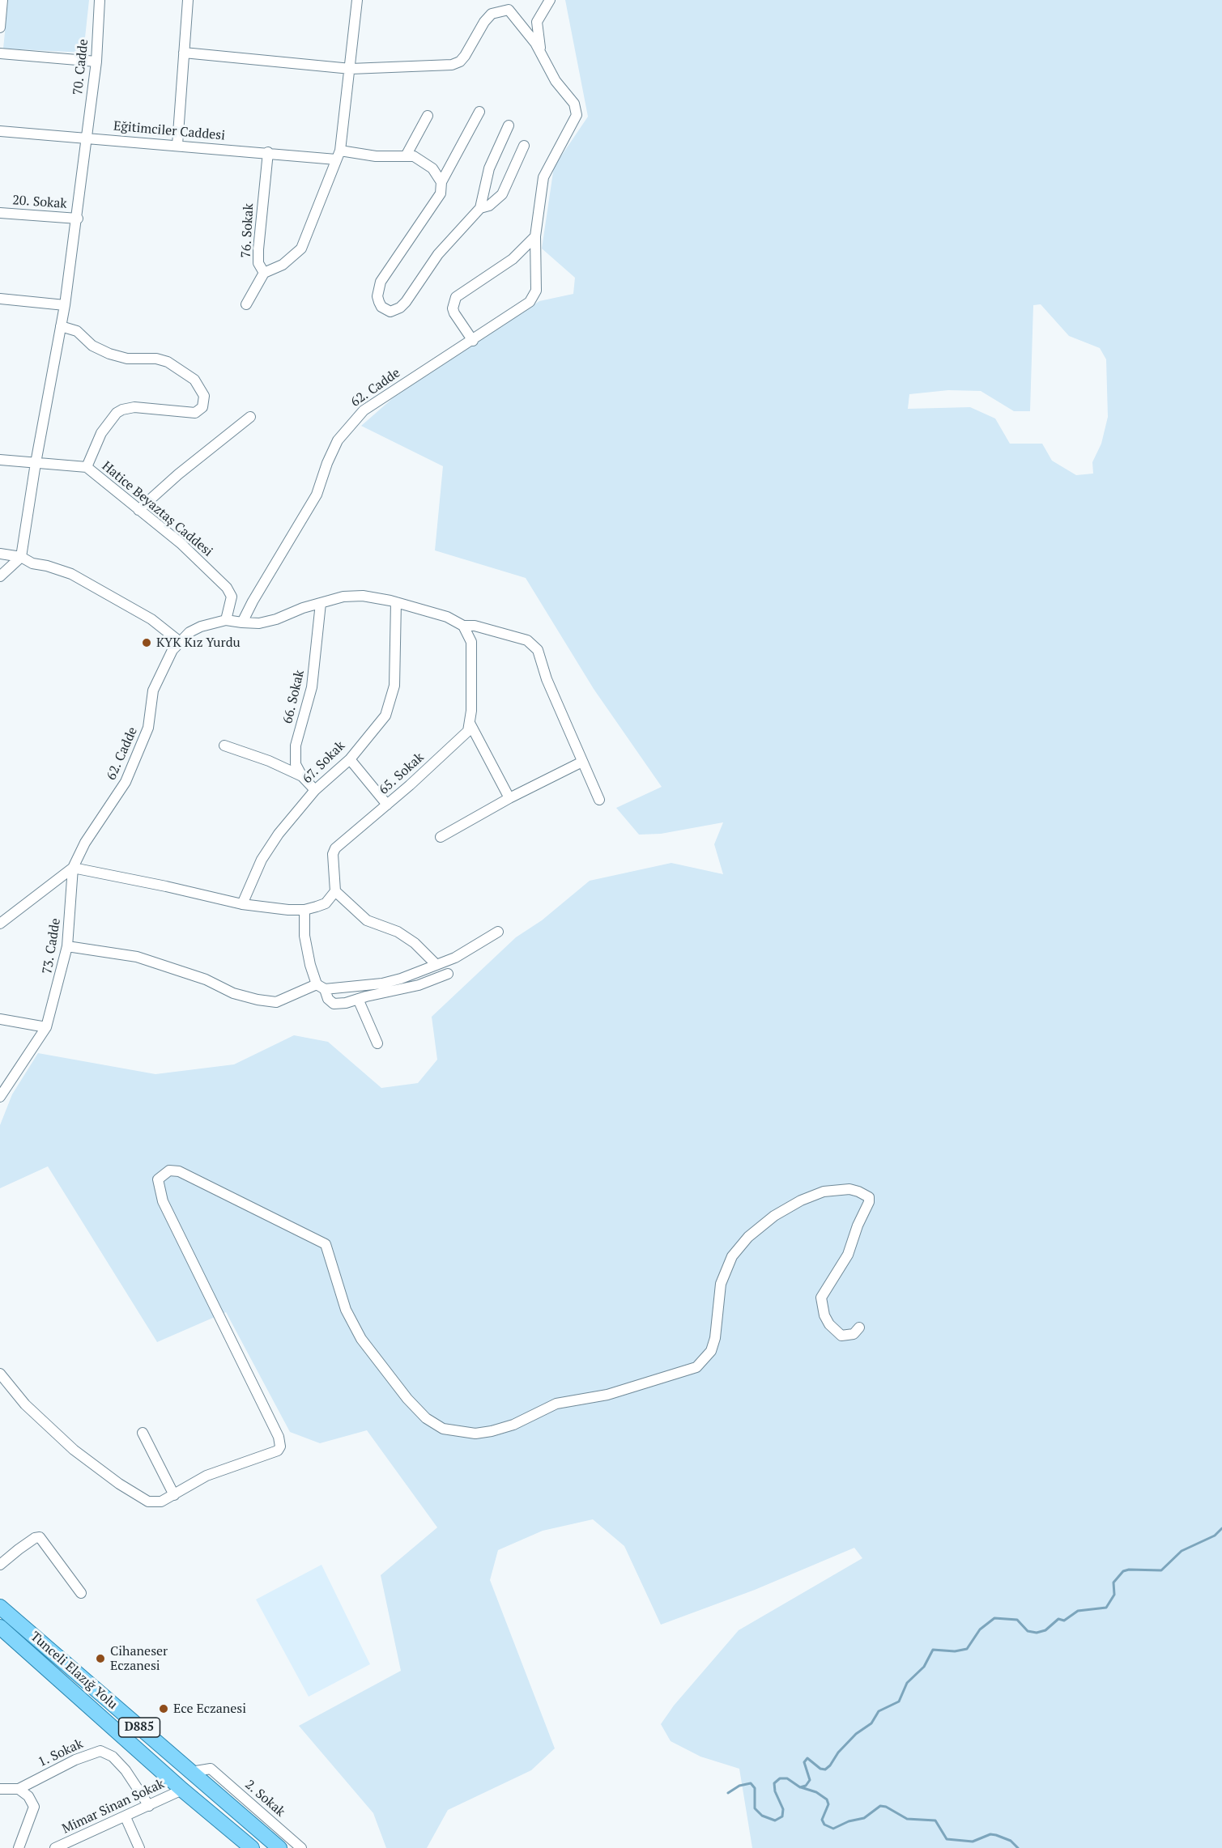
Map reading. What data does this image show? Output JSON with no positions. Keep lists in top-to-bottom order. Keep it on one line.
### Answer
{"streets":{"main road":["Tunceli Elazığ Yolu","D885"],"street":["70. Cadde","Eğitimciler Caddesi","20. Sokak","76. Sokak","62. Cadde","Hatice Beyaztaş Caddesi","66. Sokak","67. Sokak","65. Sokak","73. Cadde","1. Sokak","2. Sokak","Mimar Sinan Sokak"]},"crossings":[["70. Cadde","Eğitimciler Caddesi"],["70. Cadde","20. Sokak"],["70. Cadde","Hatice Beyaztaş Caddesi"],["Eğitimciler Caddesi","76. Sokak"],["62. Cadde","Hatice Beyaztaş Caddesi"],["62. Cadde","73. Cadde"],["66. Sokak","67. Sokak"],["Tunceli Elazığ Yolu","2. Sokak"],["Tunceli Elazığ Yolu","Mimar Sinan Sokak"],["1. Sokak","Mimar Sinan Sokak"]],"places":["KYK Kız Yurdu","Cihaneser Eczanesi","Ece Eczanesi"]}
